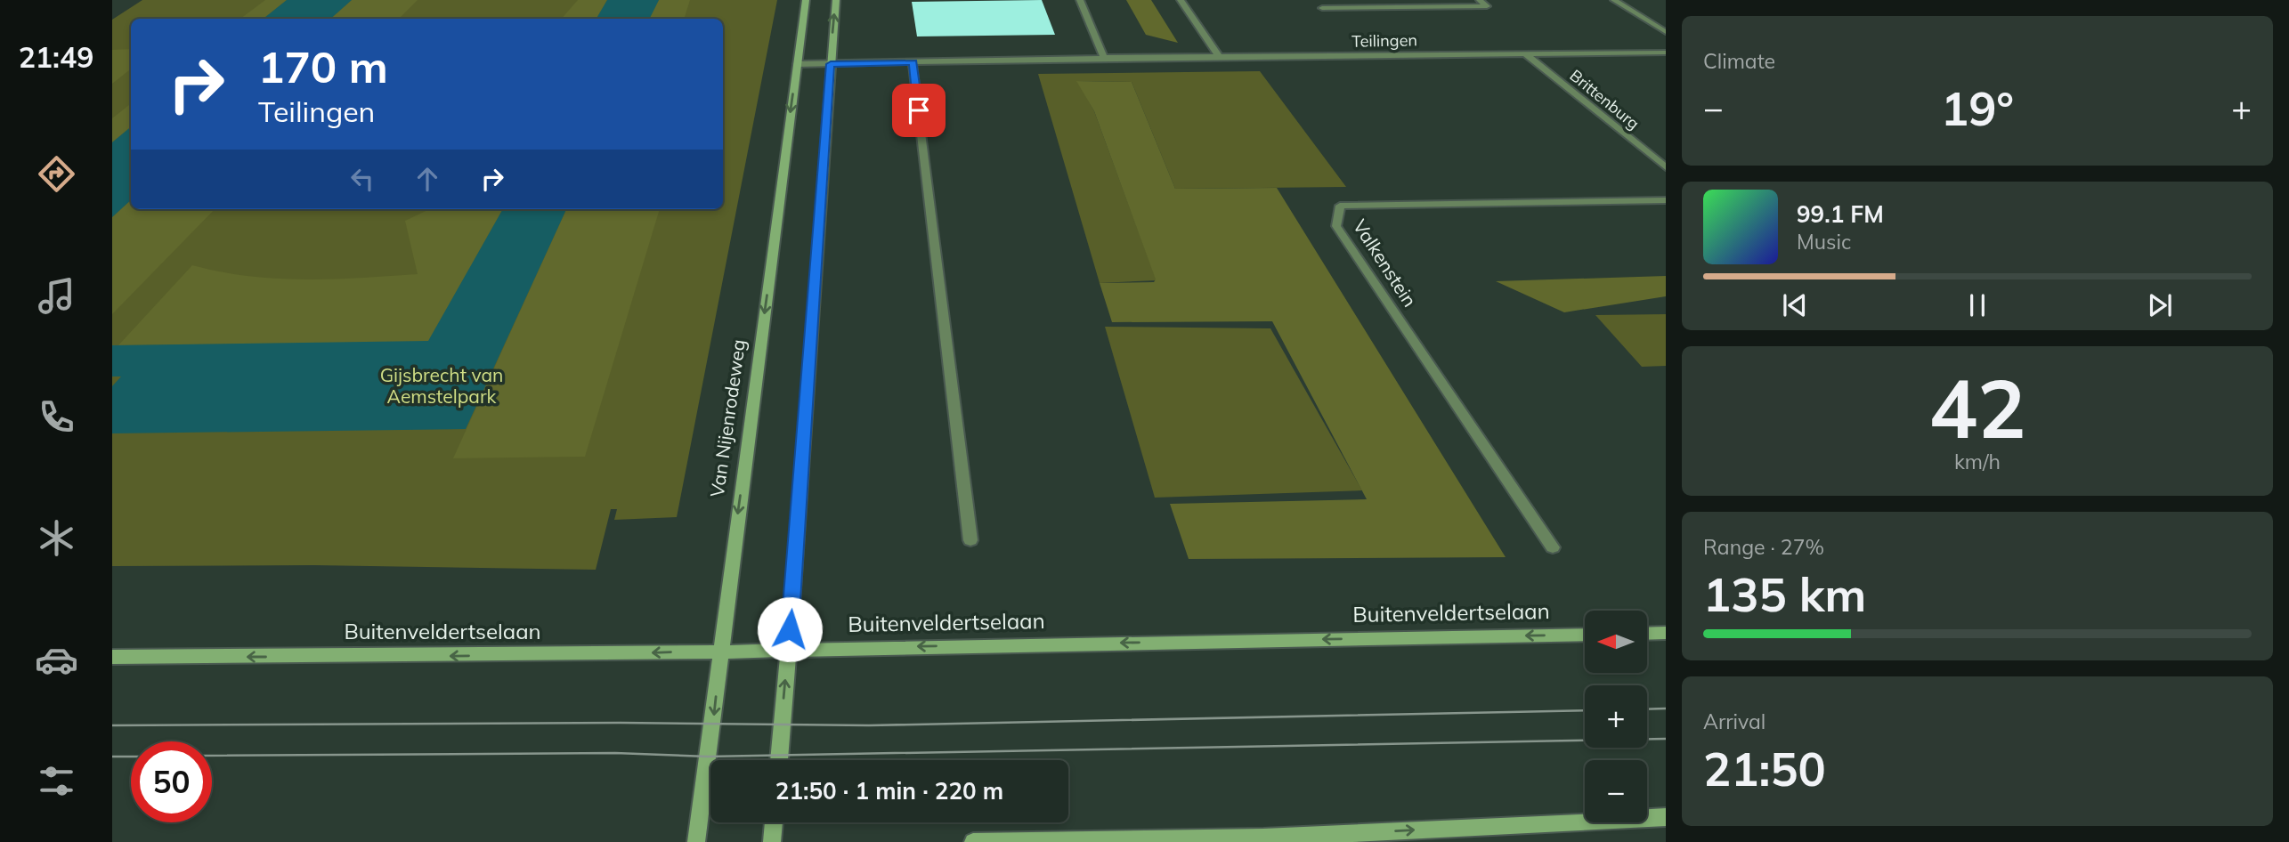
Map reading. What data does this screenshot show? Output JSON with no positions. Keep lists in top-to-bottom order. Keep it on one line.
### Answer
{"streets":{"main road":["Van Nijenrodeweg","Buitenveldertselaan"],"street":["Teilingen","Brittenburg","Valkenstein"]},"crossings":[["Teilingen","Brittenburg"],["Teilingen","Van Nijenrodeweg"],["Van Nijenrodeweg","Buitenveldertselaan"]],"one_way":["Buitenveldertselaan"],"parks":["Gijsbrecht van Aemstelpark"],"north":"left","page":{"tabs":"21:49","tile":["Climate",["42","km/h"],["Range · 27%","135 km"],["Arrival","21:50"]],"turn":["170 m","Teilingen"],"heat":["−","19°","+"],"song":["99.1 FM","Music"],"map_buttons":["+","−"],"limit":"50","trip":"21:50 · 1 min · 220 m"}}
